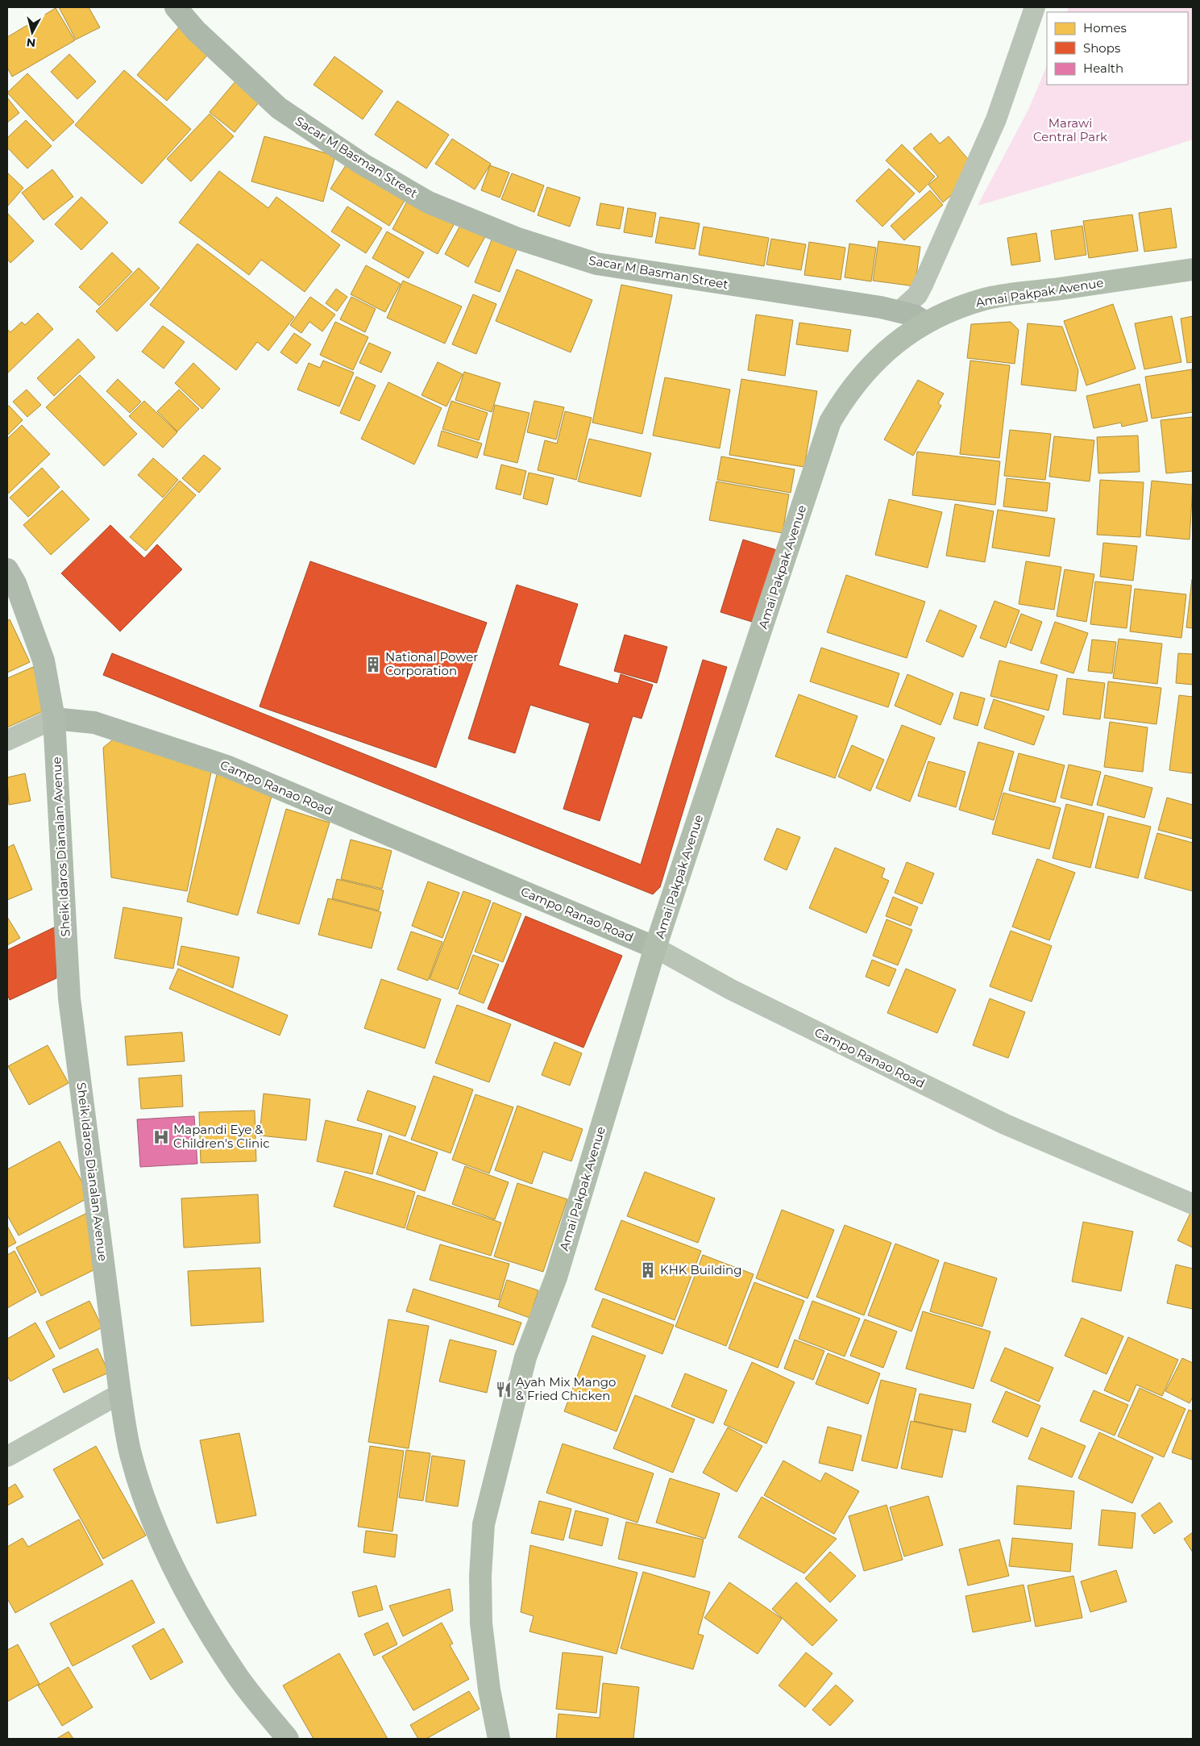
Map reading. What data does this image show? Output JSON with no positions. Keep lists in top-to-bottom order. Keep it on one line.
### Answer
{"streets":{"highway":["Amai Pakpak Avenue"],"main road":["Sacar M Basman Street","Campo Ranao Road","Sheik Idaros Dianalan Avenue"]},"crossings":[["Sacar M Basman Street","Amai Pakpak Avenue"],["Amai Pakpak Avenue","Campo Ranao Road"],["Campo Ranao Road","Sheik Idaros Dianalan Avenue"]],"parks":["Marawi Central Park"],"places":{"building":["National Power Corporation","KHK Building"],"hospital":["Mapandi Eye & Children's Clinic"],"restaurant":["Ayah Mix Mango & Fried Chicken"]},"legend":["Homes","Shops","Health"],"north":"bottom"}
